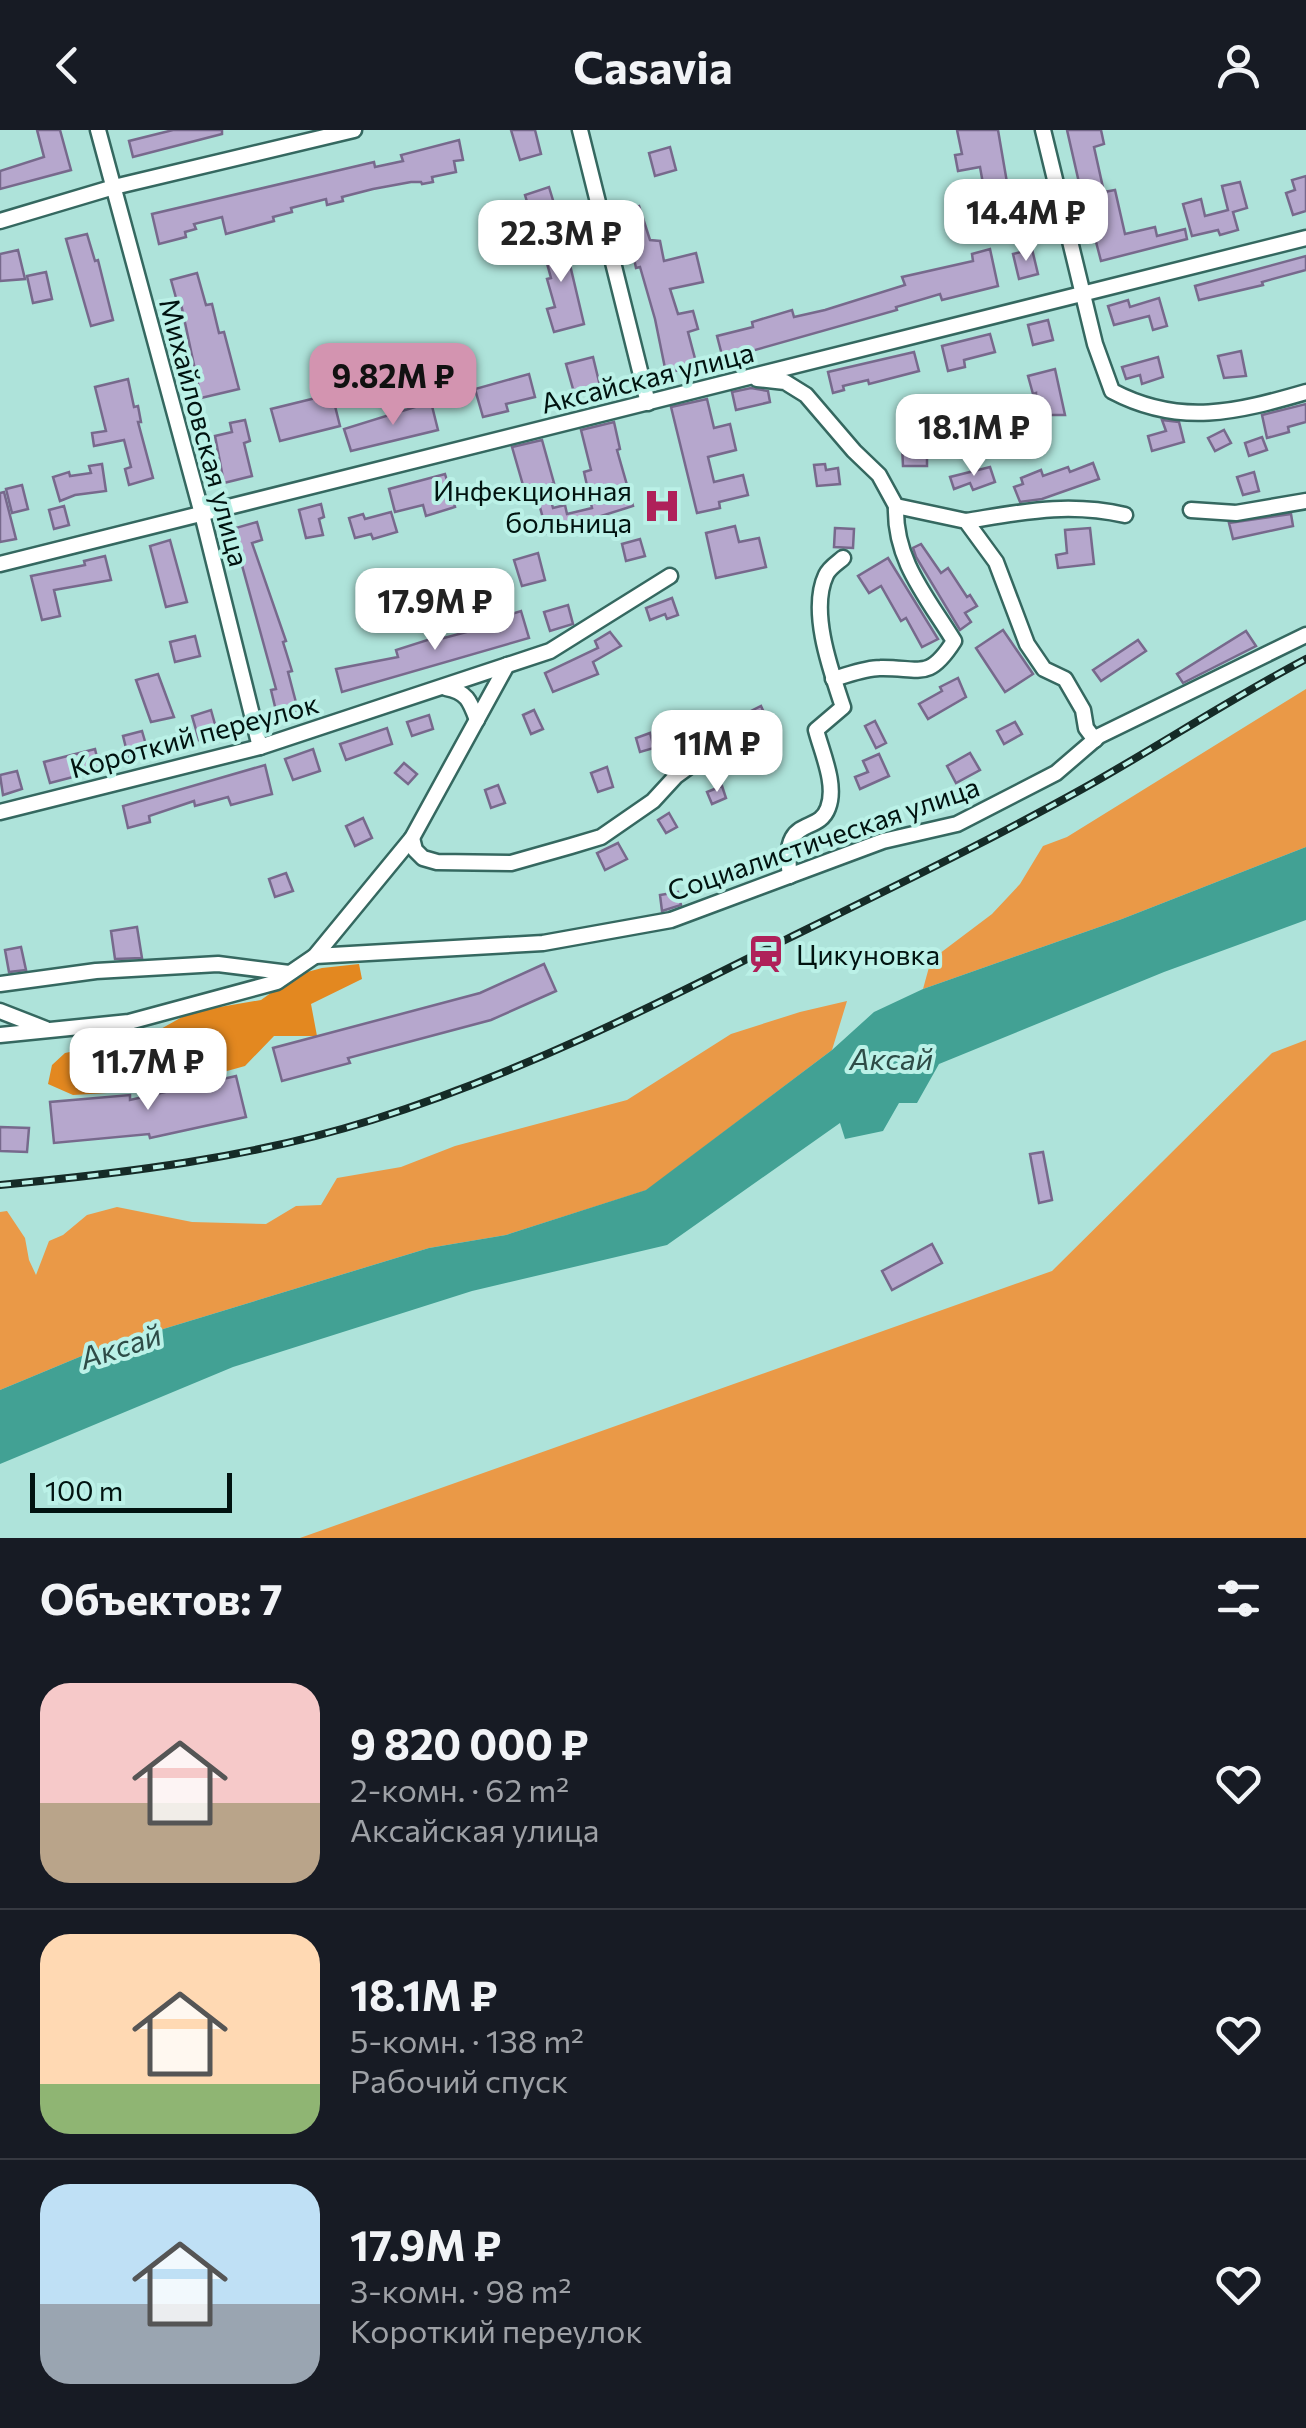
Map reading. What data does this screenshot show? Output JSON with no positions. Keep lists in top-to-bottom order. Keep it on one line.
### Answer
{"streets":{"street":["Аксайская улица","Михайловская улица","Короткий переулок","Социалистическая улица"]},"crossings":[["Аксайская улица","Михайловская улица"],["Михайловская улица","Короткий переулок"]],"water":["Аксай"],"places":{"hospital":["Инфекционная больница"],"station":["Цикуновка"]},"scale_bar":"100 m","page":{"header":"Casavia","price":["14.4M ₽","22.3M ₽","9.82M ₽","18.1M ₽","17.9M ₽","11M ₽","11.7M ₽"],"scale":"100 m","heading":"Объектов: 7","list":[{"name":"9 820 000 ₽","note":"2-комн. · 62 m² · Аксайская улица"},{"name":"18.1M ₽","note":"5-комн. · 138 m² · Рабочий спуск"},{"name":"17.9M ₽","note":"3-комн. · 98 m² · Короткий переулок"}]}}
